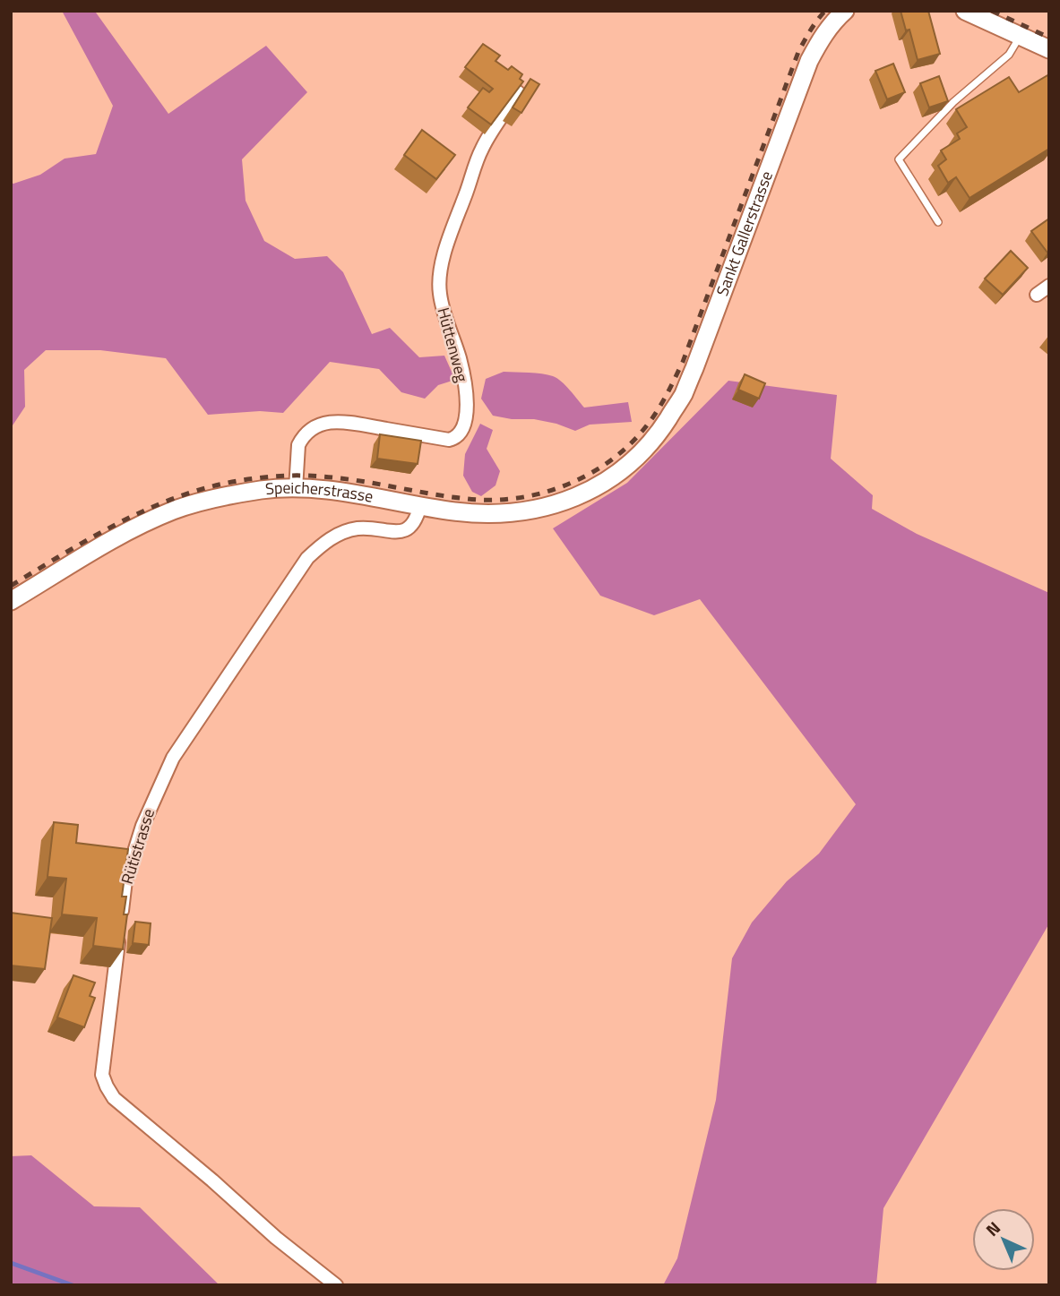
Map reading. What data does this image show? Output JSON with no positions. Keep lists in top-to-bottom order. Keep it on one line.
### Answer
{"streets":{"main road":["Sankt Gallerstrasse","Speicherstrasse"],"street":["Hüttenweg","Rütistrasse"]},"crossings":[["Sankt Gallerstrasse","Speicherstrasse"],["Hüttenweg","Speicherstrasse"],["Speicherstrasse","Rütistrasse"]],"north":"top left"}
